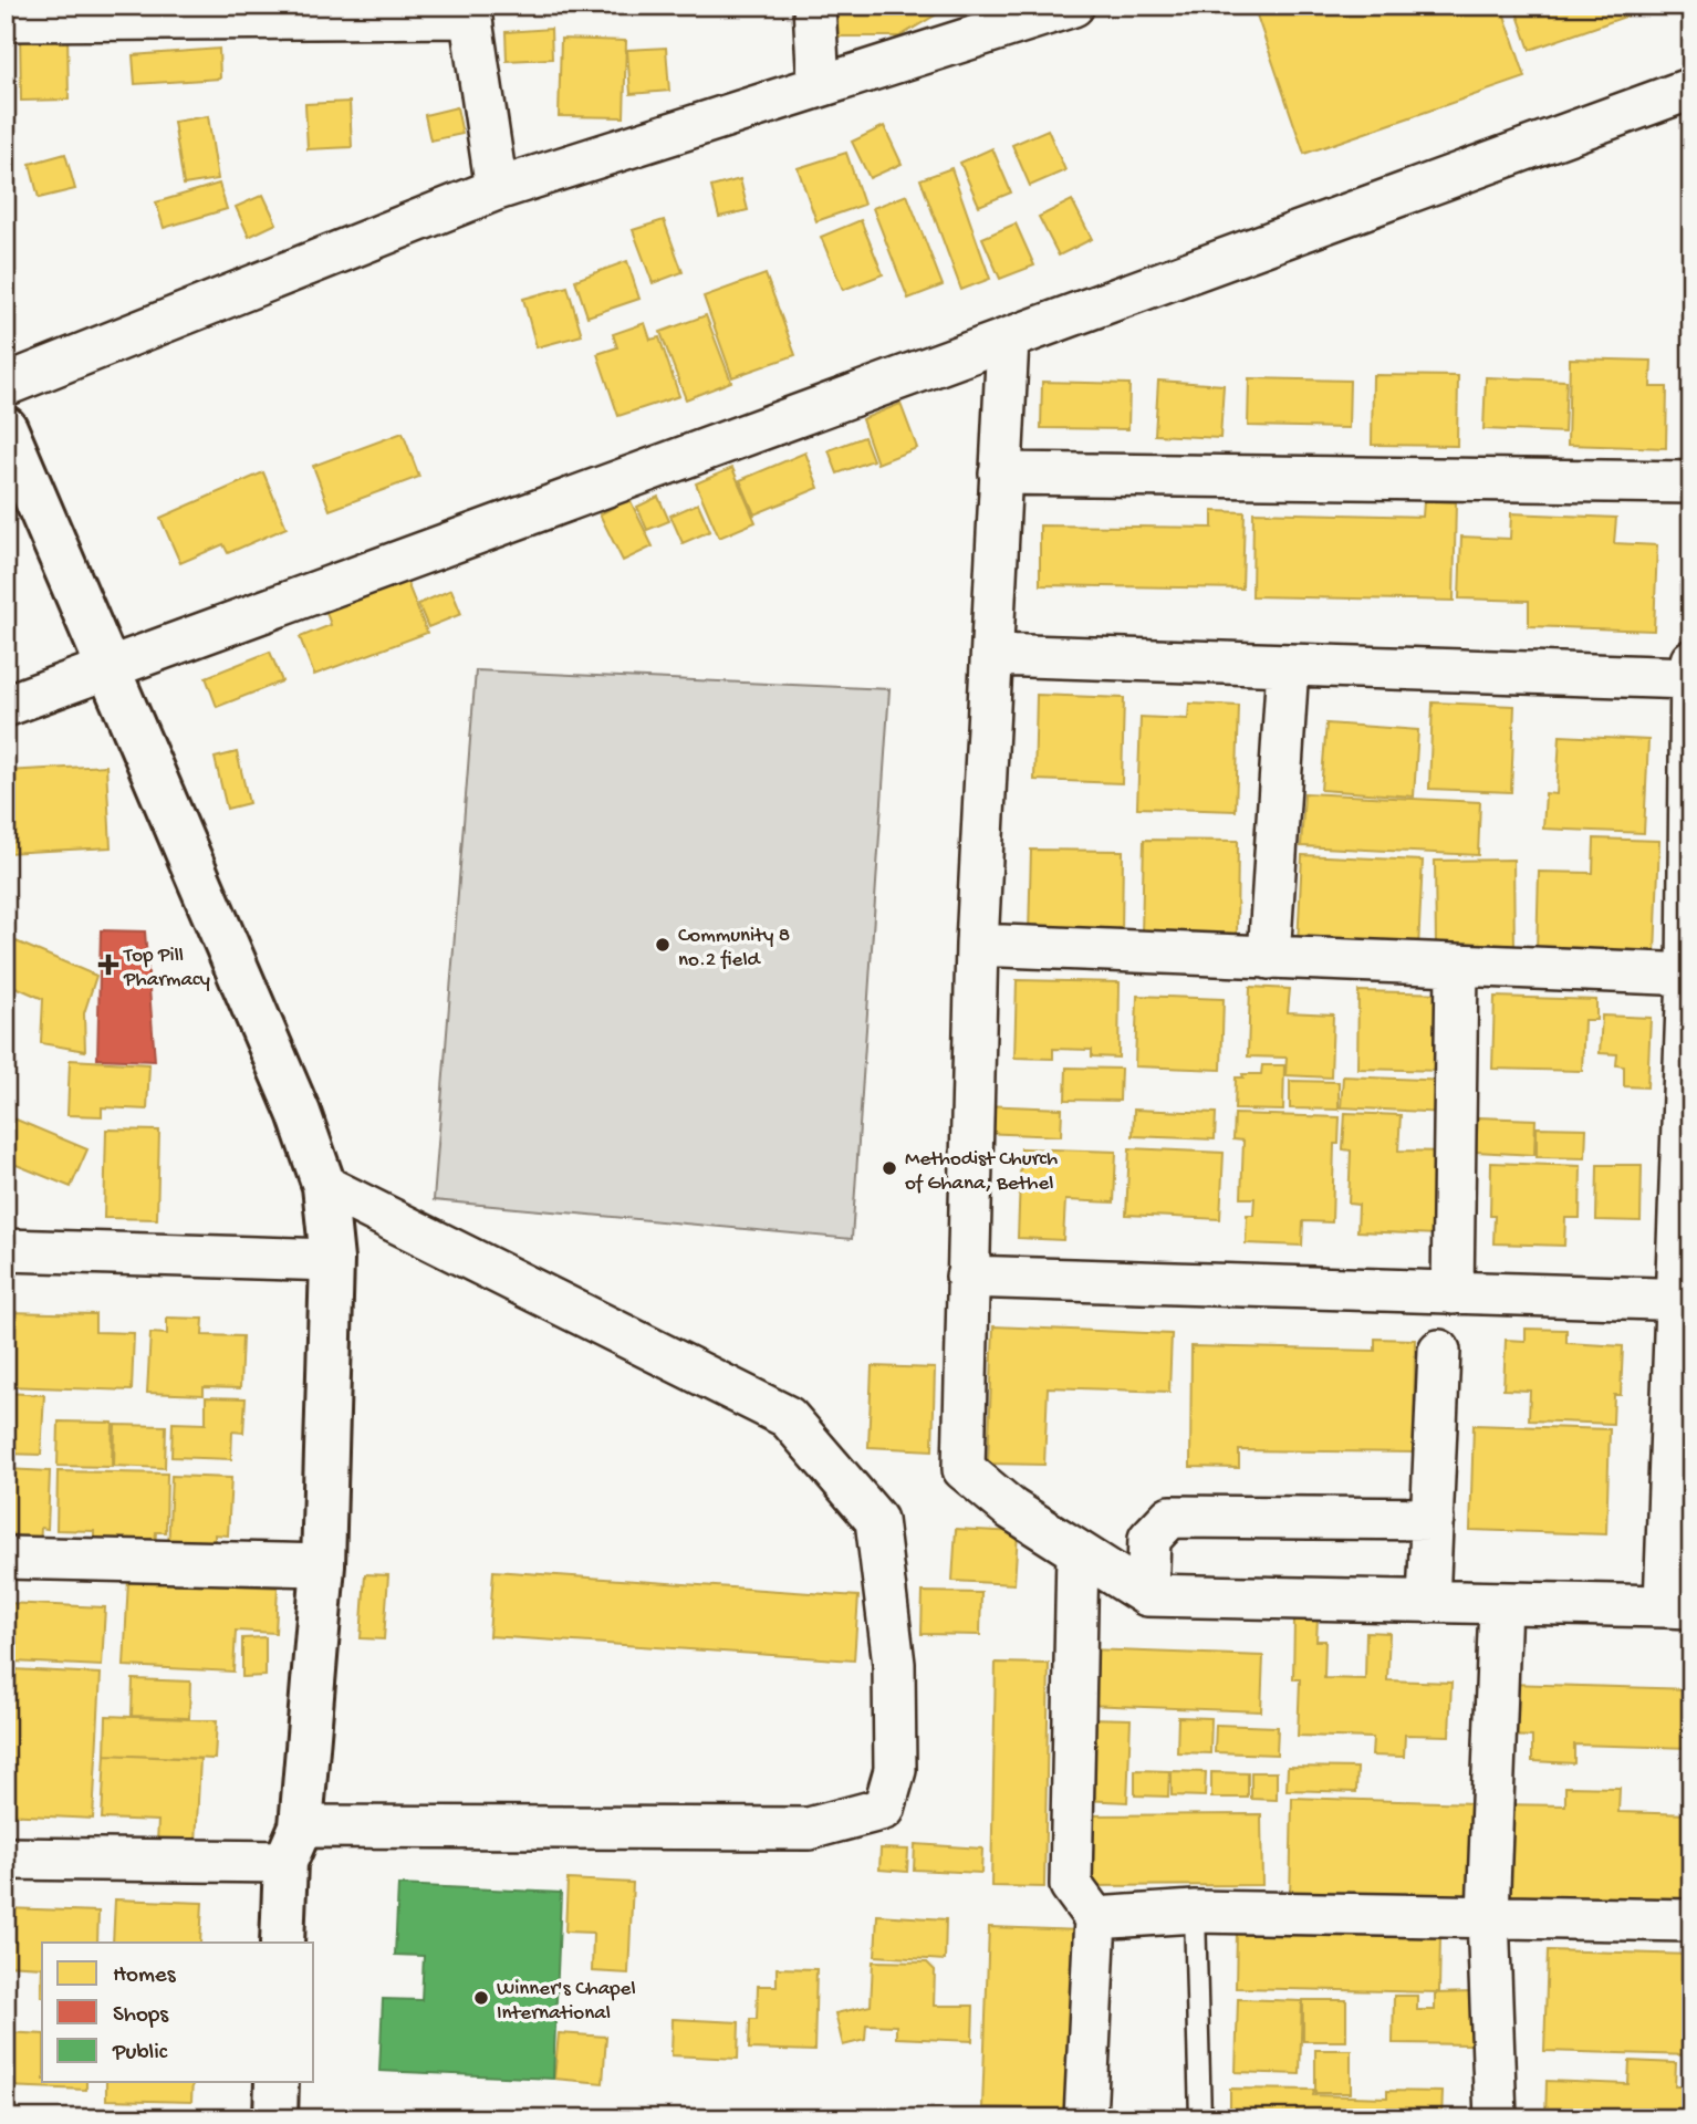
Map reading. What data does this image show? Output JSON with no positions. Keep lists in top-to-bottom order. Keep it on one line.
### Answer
{"places":{"other":["Community 8 no.2 field","Methodist Church of Ghana, Bethel","Winner's Chapel International"],"health":["Top Pill Pharmacy"]},"legend":["Homes","Shops","Public"]}
